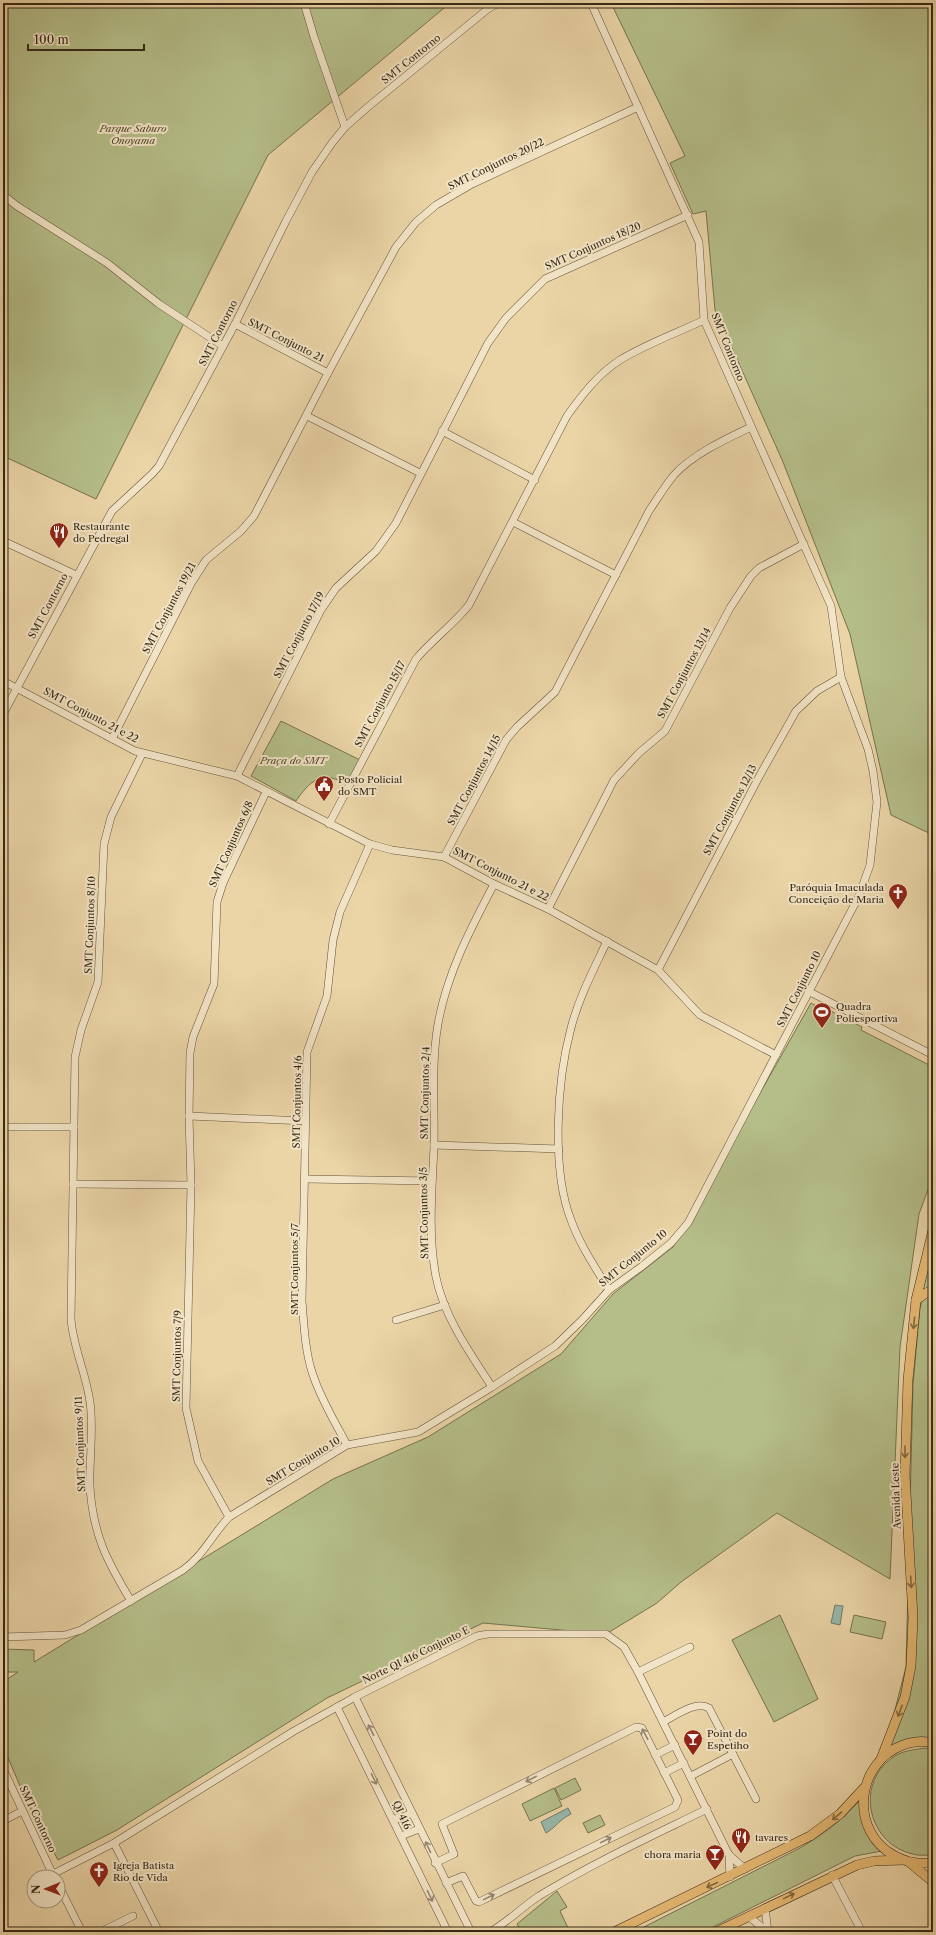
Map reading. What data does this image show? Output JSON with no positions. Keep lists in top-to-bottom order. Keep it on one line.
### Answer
{"streets":{"main road":["Avenida Leste"],"street":["SMT Contorno","SMT Conjuntos 20/22","SMT Conjuntos 18/20","SMT Conjunto 21","SMT Conjuntos 19/21","SMT Conjunto 17/19","SMT Conjuntos 13/14","SMT Conjunto 15/17","SMT Conjunto 21 e 22","SMT Conjuntos 14/15","SMT Conjuntos 12/13","SMT Conjuntos 6/8","SMT Conjuntos 8/10","SMT Conjunto 10","SMT Conjuntos 2/4","SMT Conjuntos 4/6","SMT Conjuntos 3/5","SMT Conjuntos 5/7","SMT Conjuntos 7/9","SMT Conjuntos 9/11","Norte QI 416 Conjunto E","QI 416"]},"crossings":[["SMT Contorno","SMT Conjuntos 20/22"],["SMT Contorno","SMT Conjuntos 18/20"],["SMT Contorno","SMT Conjunto 21"],["SMT Contorno","SMT Conjuntos 13/14"],["SMT Contorno","SMT Conjunto 15/17"],["SMT Contorno","SMT Conjunto 21 e 22"],["SMT Contorno","SMT Conjuntos 14/15"],["SMT Contorno","SMT Conjuntos 12/13"],["SMT Contorno","SMT Conjunto 10"],["SMT Conjuntos 20/22","SMT Conjunto 21"],["SMT Conjuntos 20/22","SMT Conjuntos 19/21"],["SMT Conjuntos 18/20","SMT Conjunto 17/19"],["SMT Conjuntos 19/21","SMT Conjunto 21 e 22"],["SMT Conjunto 17/19","SMT Conjunto 21 e 22"],["SMT Conjuntos 13/14","SMT Conjunto 21 e 22"],["SMT Conjunto 15/17","SMT Conjunto 21 e 22"],["SMT Conjunto 21 e 22","SMT Conjuntos 14/15"],["SMT Conjunto 21 e 22","SMT Conjuntos 12/13"],["SMT Conjunto 21 e 22","SMT Conjuntos 6/8"],["SMT Conjunto 21 e 22","SMT Conjuntos 8/10"],["SMT Conjunto 21 e 22","SMT Conjunto 10"],["SMT Conjunto 21 e 22","SMT Conjuntos 2/4"],["SMT Conjunto 21 e 22","SMT Conjuntos 4/6"],["SMT Conjuntos 12/13","SMT Conjunto 10"],["SMT Conjuntos 6/8","SMT Conjuntos 7/9"],["SMT Conjuntos 8/10","SMT Conjuntos 9/11"],["SMT Conjunto 10","SMT Conjuntos 3/5"],["SMT Conjunto 10","SMT Conjuntos 5/7"],["SMT Conjunto 10","SMT Conjuntos 7/9"],["SMT Conjunto 10","SMT Conjuntos 9/11"],["SMT Conjuntos 2/4","SMT Conjuntos 3/5"],["SMT Conjuntos 4/6","SMT Conjuntos 5/7"],["Norte QI 416 Conjunto E","QI 416"]],"one_way":["Avenida Leste"],"parks":["Parque Saburo Onoyama","Praça do SMT"],"places":{"restaurant":["Restaurante do Pedregal","tavares"],"public building":["Posto Policial do SMT"],"church":["Paróquia Imaculada Conceição de Maria","Igreja Batista Rio de Vida"],"sports":["Quadra Poliesportiva"],"bar":["Point do Espetiho","chora maria"]},"scale_bar":"100 m","north":"left"}
